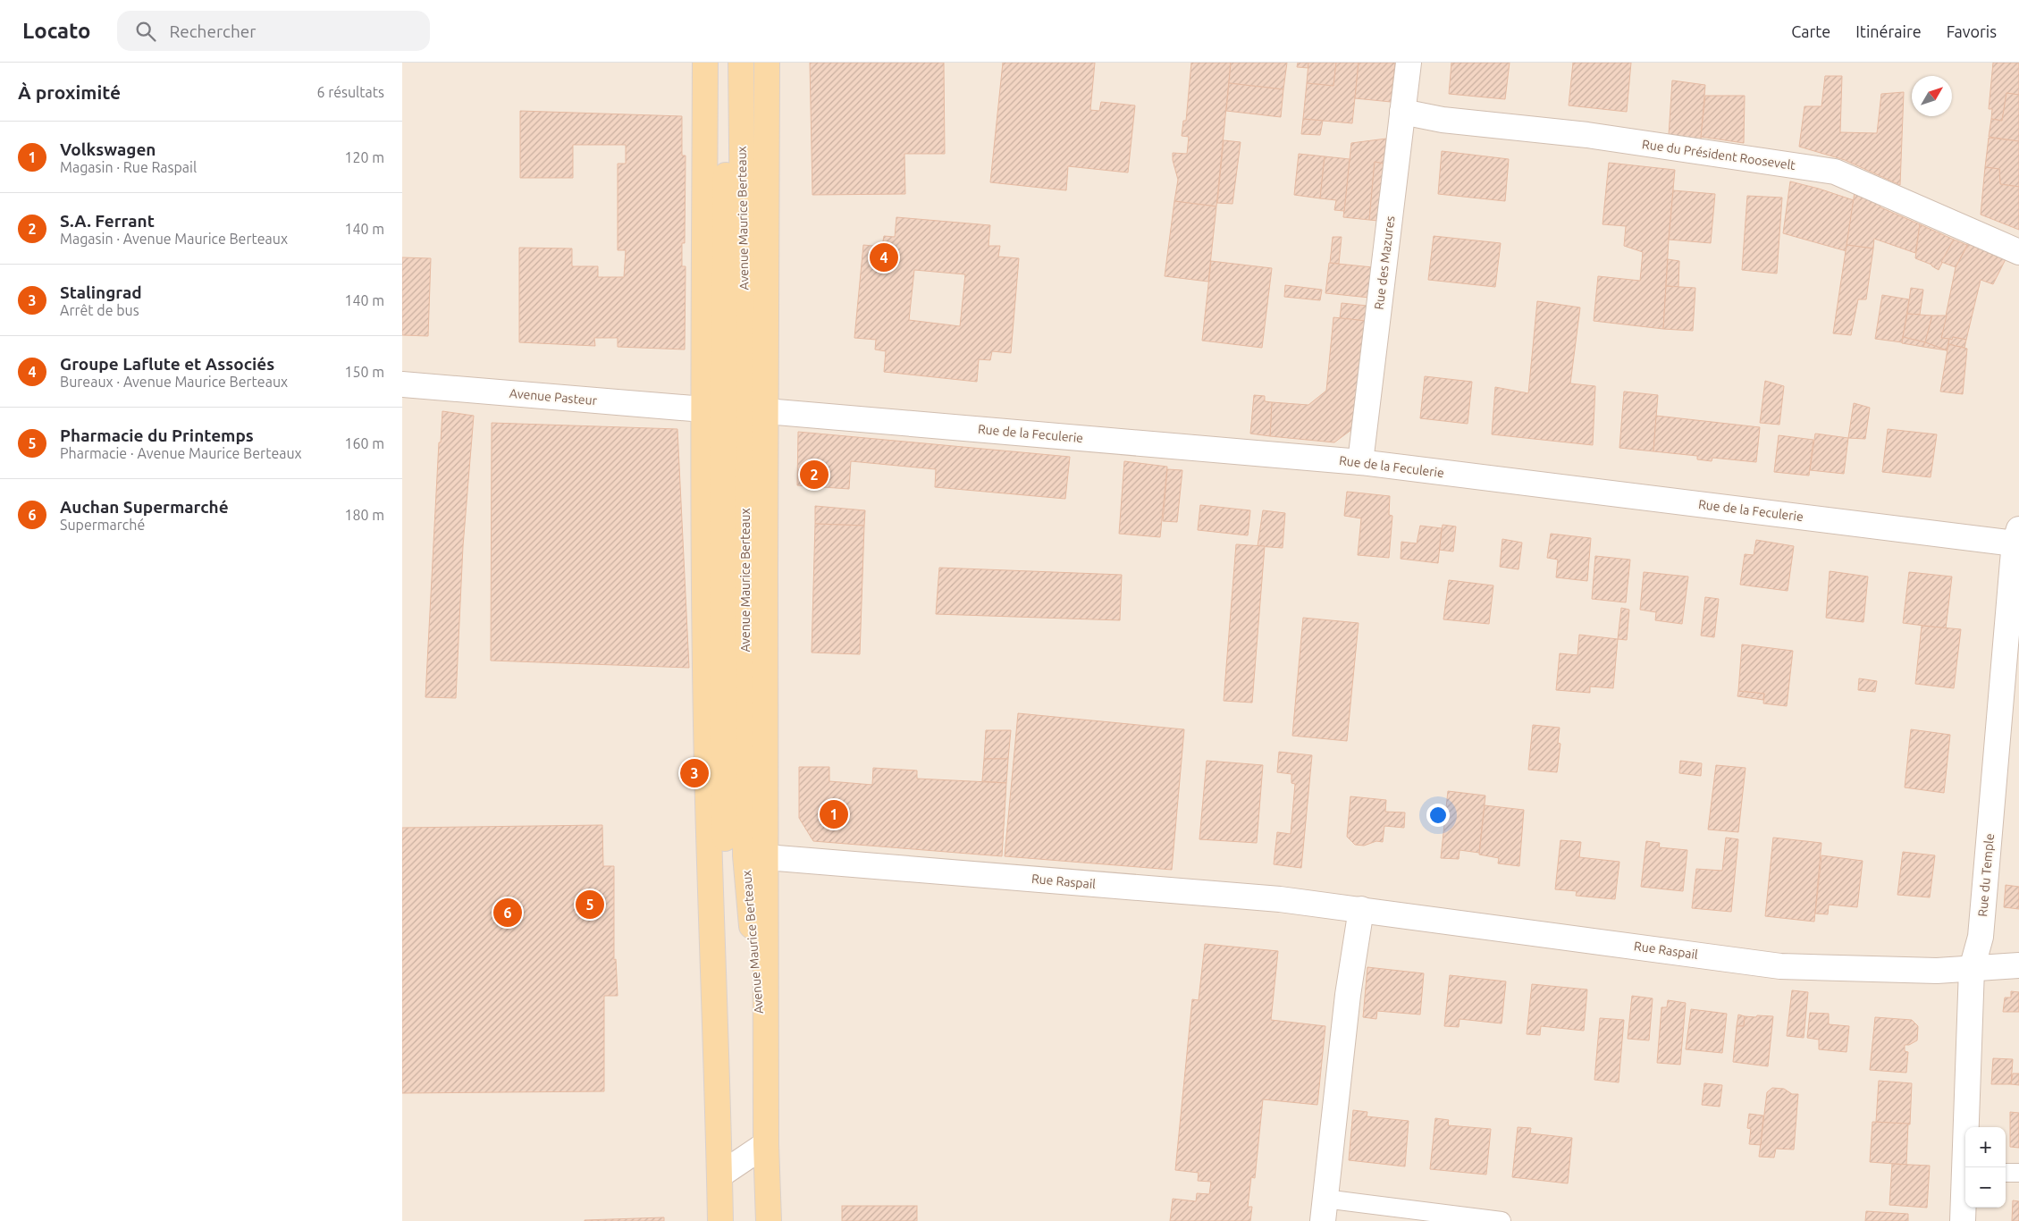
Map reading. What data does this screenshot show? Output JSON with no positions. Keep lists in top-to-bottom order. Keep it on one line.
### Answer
{"streets":{"main road":["Avenue Maurice Berteaux"],"street":["Rue du Président Roosevelt","Rue des Mazures","Avenue Pasteur","Rue de la Feculerie","Rue du Temple","Rue Raspail"]},"crossings":[["Rue du Président Roosevelt","Rue des Mazures"],["Avenue Maurice Berteaux","Avenue Pasteur"],["Avenue Maurice Berteaux","Rue de la Feculerie"],["Avenue Maurice Berteaux","Rue Raspail"],["Rue des Mazures","Rue de la Feculerie"],["Rue de la Feculerie","Rue du Temple"],["Rue du Temple","Rue Raspail"]],"north":"top right","page":{"header":"Locato","search":"Rechercher","nav":["Carte","Itinéraire","Favoris"],"heading":["À proximité","6 résultats"],"list":[{"mark":"1","name":"Volkswagen","note":"Magasin · Rue Raspail","value":"120 m"},{"mark":"2","name":"S.A. Ferrant","note":"Magasin · Avenue Maurice Berteaux","value":"140 m"},{"mark":"3","name":"Stalingrad","note":"Arrêt de bus","value":"140 m"},{"mark":"4","name":"Groupe Laflute et Associés","note":"Bureaux · Avenue Maurice Berteaux","value":"150 m"},{"mark":"5","name":"Pharmacie du Printemps","note":"Pharmacie · Avenue Maurice Berteaux","value":"160 m"},{"mark":"6","name":"Auchan Supermarché","note":"Supermarché","value":"180 m"}],"pins":["4","2","3","1","5","6"],"map_buttons":["+","−"]}}
